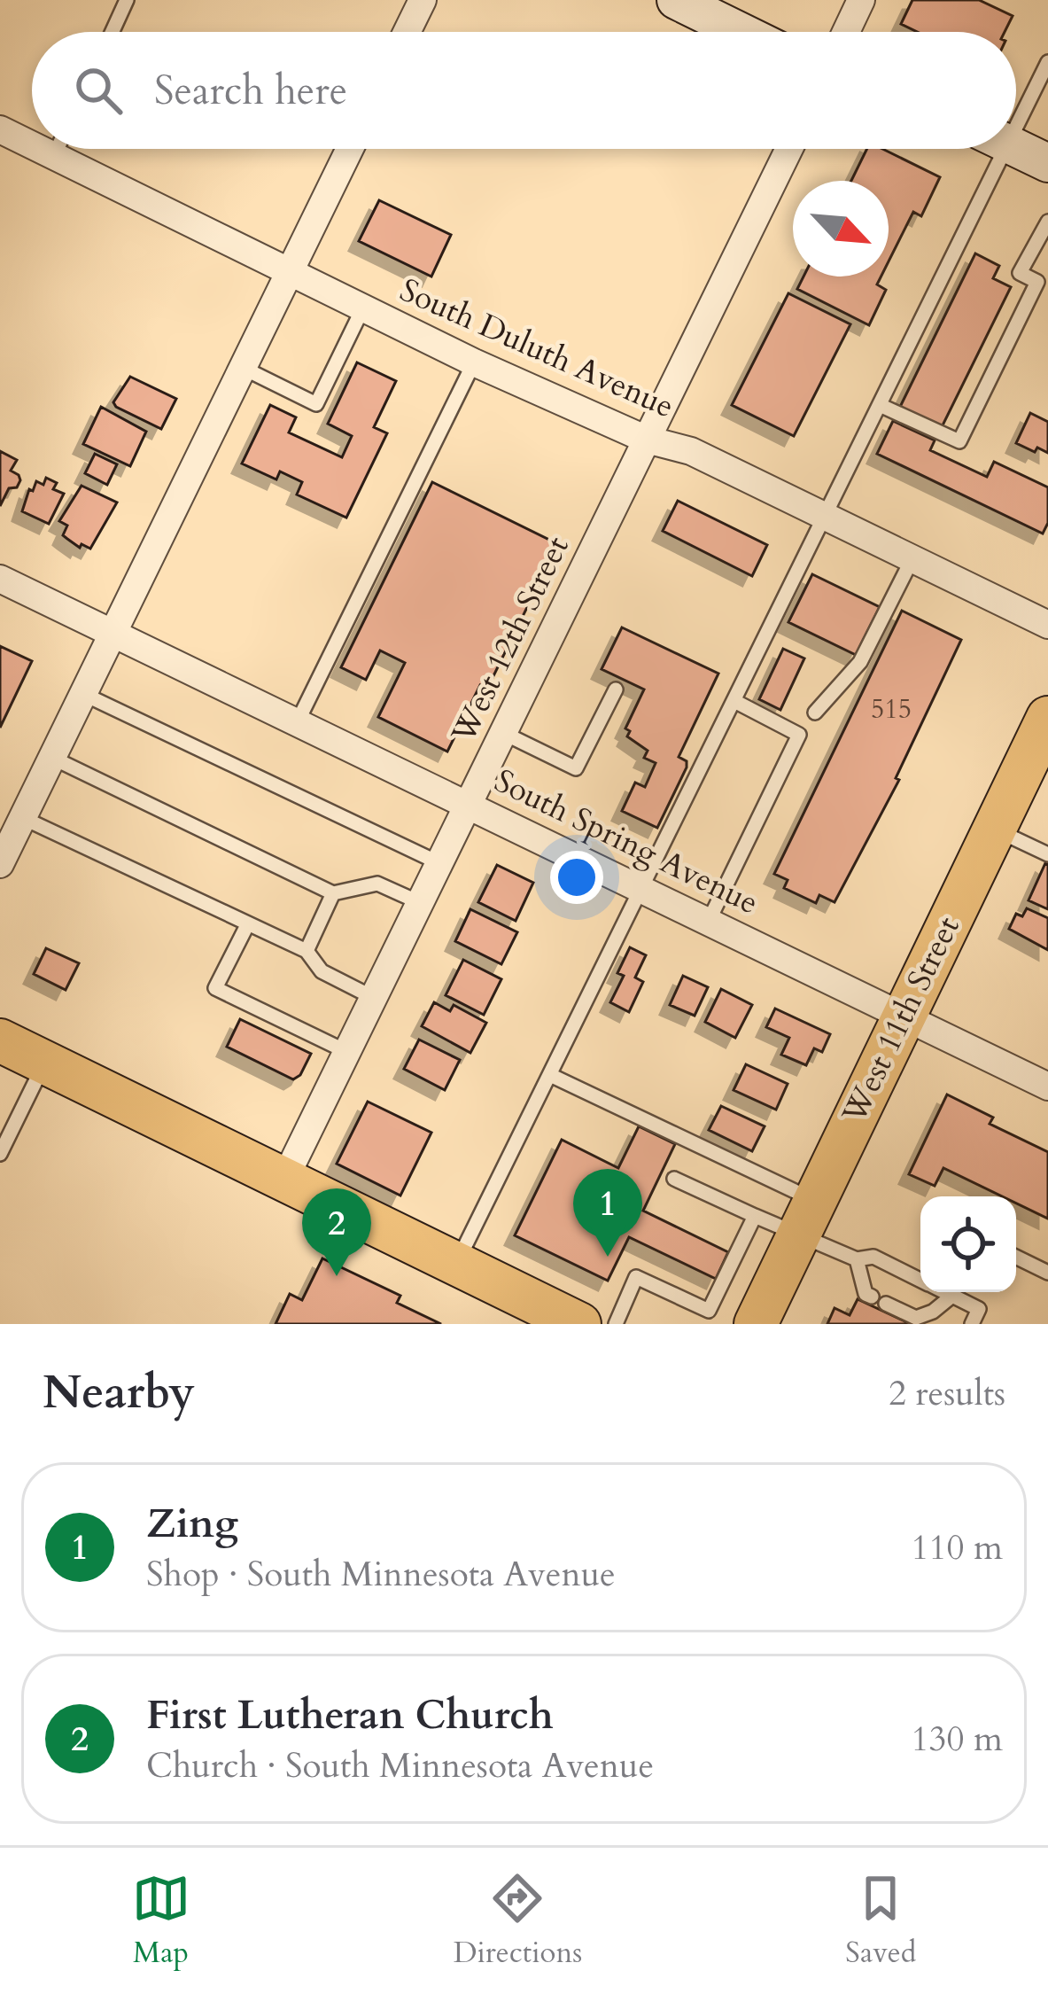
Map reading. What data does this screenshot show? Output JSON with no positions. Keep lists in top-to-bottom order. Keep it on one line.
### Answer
{"streets":{"main road":["West 11th Street"],"street":["South Duluth Avenue","West 12th Street","South Spring Avenue"]},"crossings":[["South Duluth Avenue","West 12th Street"],["West 12th Street","South Spring Avenue"],["South Spring Avenue","West 11th Street"]],"house_numbers":["515"],"north":"bottom right","page":{"search":"Search here","pins":["1","2"],"heading":["Nearby","2 results"],"list":[{"mark":"1","name":"Zing","note":"Shop · South Minnesota Avenue","value":"110 m"},{"mark":"2","name":"First Lutheran Church","note":"Church · South Minnesota Avenue","value":"130 m"}],"nav":["Map","Directions","Saved"]}}
